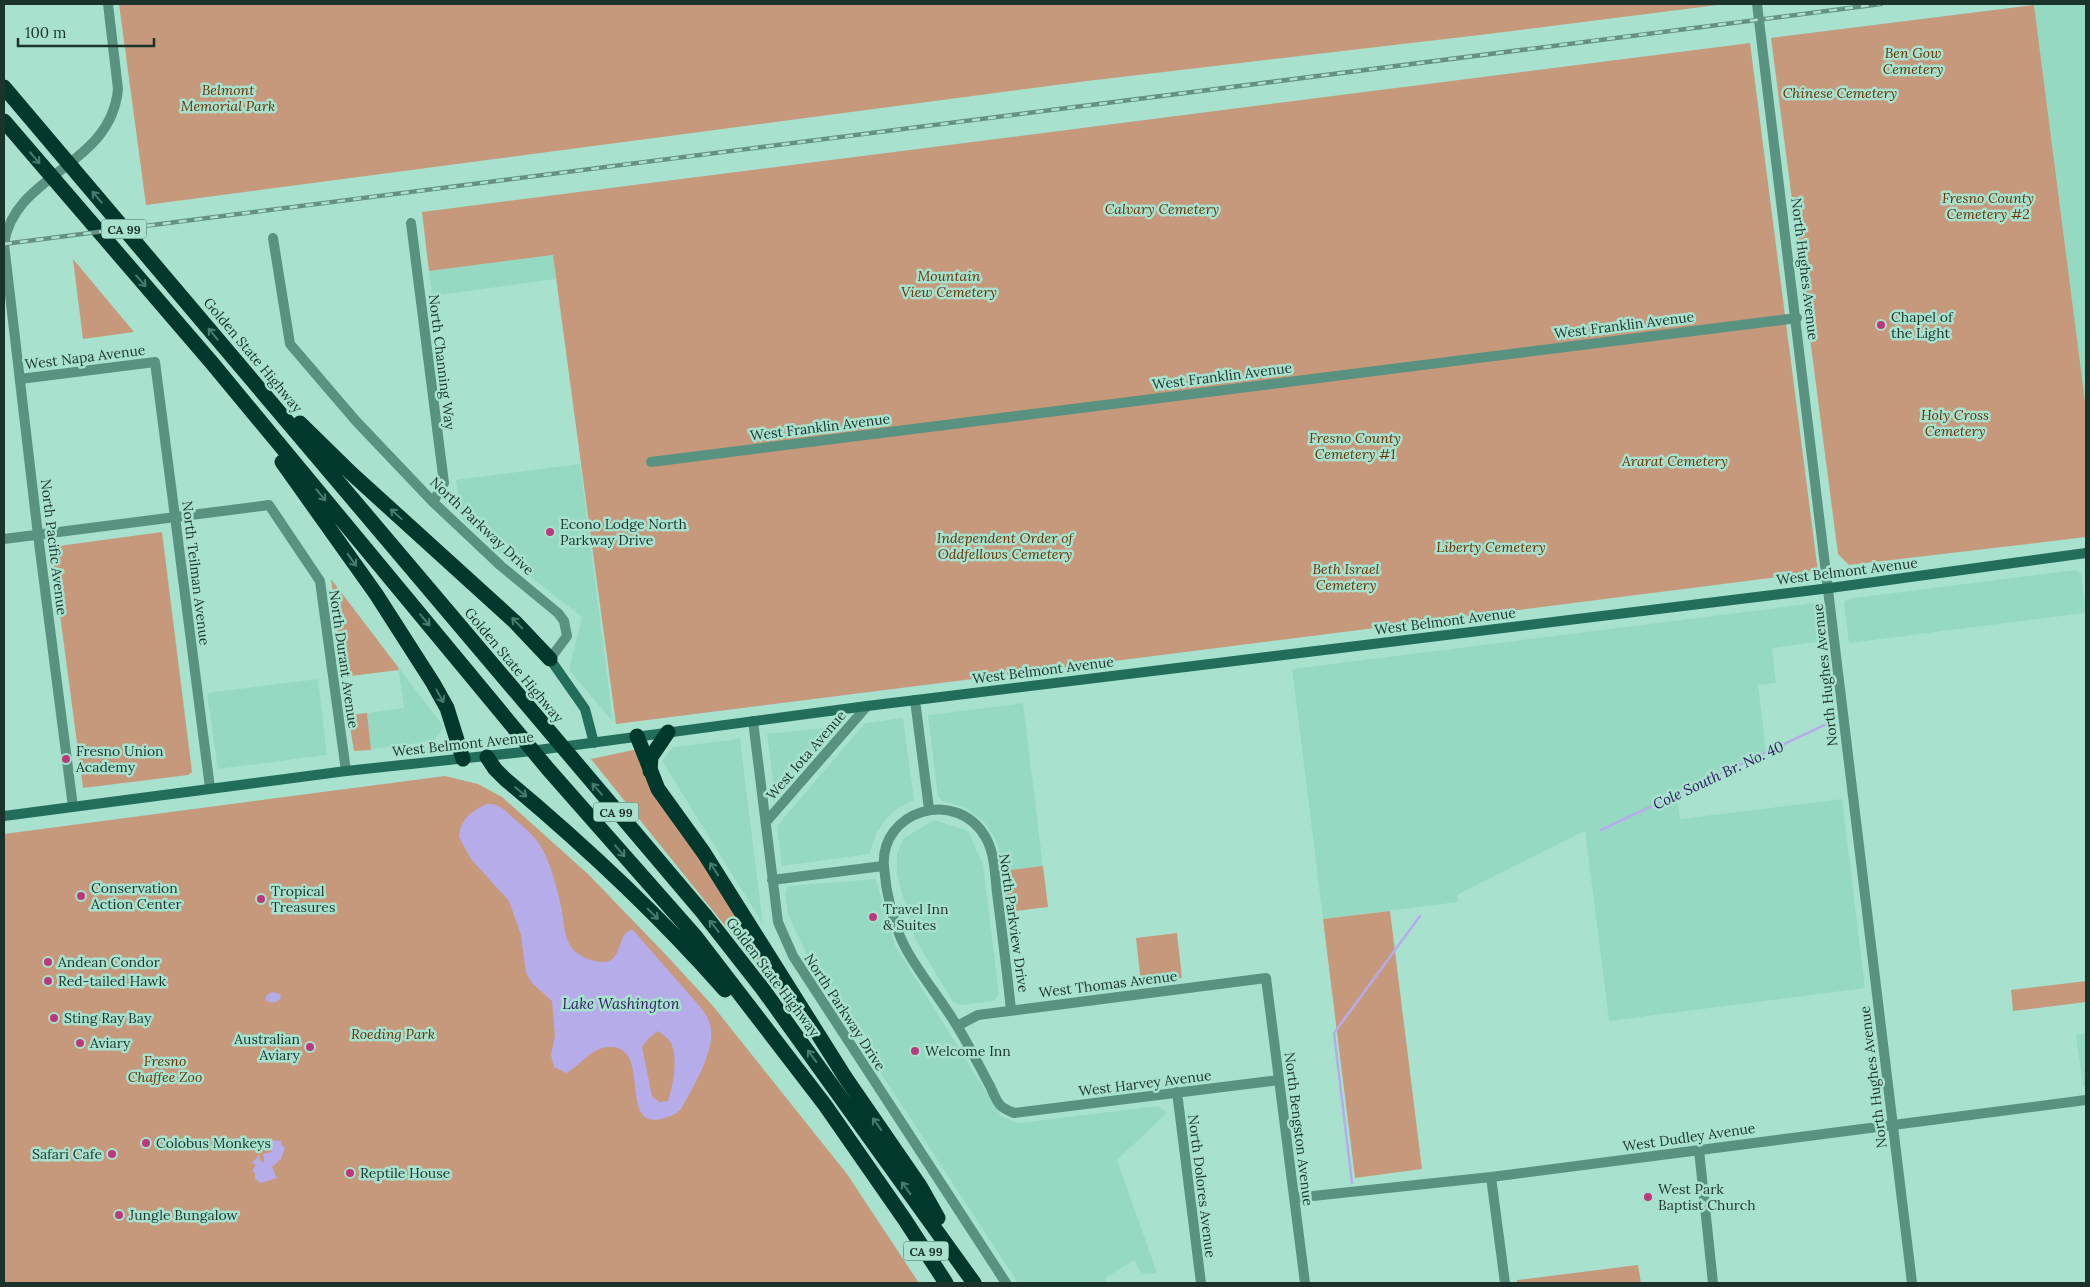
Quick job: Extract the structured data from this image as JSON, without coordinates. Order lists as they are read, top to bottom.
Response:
{
  "streets": {
    "highway": ["CA 99", "Golden State Highway"],
    "main road": ["West Belmont Avenue"],
    "street": [
      "North Hughes Avenue",
      "West Franklin Avenue",
      "West Napa Avenue",
      "North Channing Way",
      "North Parkway Drive",
      "North Pacific Avenue",
      "North Teilman Avenue",
      "North Durant Avenue",
      "West Iota Avenue",
      "North Parkview Drive",
      "West Thomas Avenue",
      "West Harvey Avenue",
      "North Bengston Avenue",
      "West Dudley Avenue",
      "North Dolores Avenue"
    ]
  },
  "crossings": [
    ["North Hughes Avenue", "West Franklin Avenue"],
    ["North Hughes Avenue", "West Belmont Avenue"],
    ["North Hughes Avenue", "West Dudley Avenue"],
    ["West Napa Avenue", "North Pacific Avenue"],
    ["West Napa Avenue", "North Teilman Avenue"],
    ["North Channing Way", "North Parkway Drive"],
    ["North Parkway Drive", "West Belmont Avenue"],
    ["North Parkway Drive", "West Iota Avenue"],
    ["North Pacific Avenue", "West Belmont Avenue"],
    ["West Belmont Avenue", "North Teilman Avenue"],
    ["West Belmont Avenue", "North Durant Avenue"],
    ["West Belmont Avenue", "West Iota Avenue"],
    ["North Teilman Avenue", "North Durant Avenue"],
    ["North Parkview Drive", "West Thomas Avenue"],
    ["West Thomas Avenue", "West Harvey Avenue"],
    ["West Thomas Avenue", "North Bengston Avenue"],
    ["West Harvey Avenue", "North Bengston Avenue"],
    ["West Harvey Avenue", "North Dolores Avenue"],
    ["North Bengston Avenue", "West Dudley Avenue"]
  ],
  "water": ["Cole South Br. No. 40", "Lake Washington"],
  "parks": [
    "Ben Gow Cemetery",
    "Belmont Memorial Park",
    "Chinese Cemetery",
    "Fresno County Cemetery #2",
    "Calvary Cemetery",
    "Mountain View Cemetery",
    "Holy Cross Cemetery",
    "Fresno County Cemetery #1",
    "Ararat Cemetery",
    "Independent Order of Oddfellows Cemetery",
    "Liberty Cemetery",
    "Beth Israel Cemetery",
    "Roeding Park",
    "Fresno Chaffee Zoo"
  ],
  "places": [
    "Chapel of the Light",
    "Econo Lodge North Parkway Drive",
    "Fresno Union Academy",
    "Conservation Action Center",
    "Tropical Treasures",
    "Travel Inn & Suites",
    "Andean Condor",
    "Red-tailed Hawk",
    "Sting Ray Bay",
    "Aviary",
    "Australian Aviary",
    "Welcome Inn",
    "Colobus Monkeys",
    "Safari Cafe",
    "Reptile House",
    "West Park Baptist Church",
    "Jungle Bungalow"
  ],
  "scale_bar": "100 m"
}
